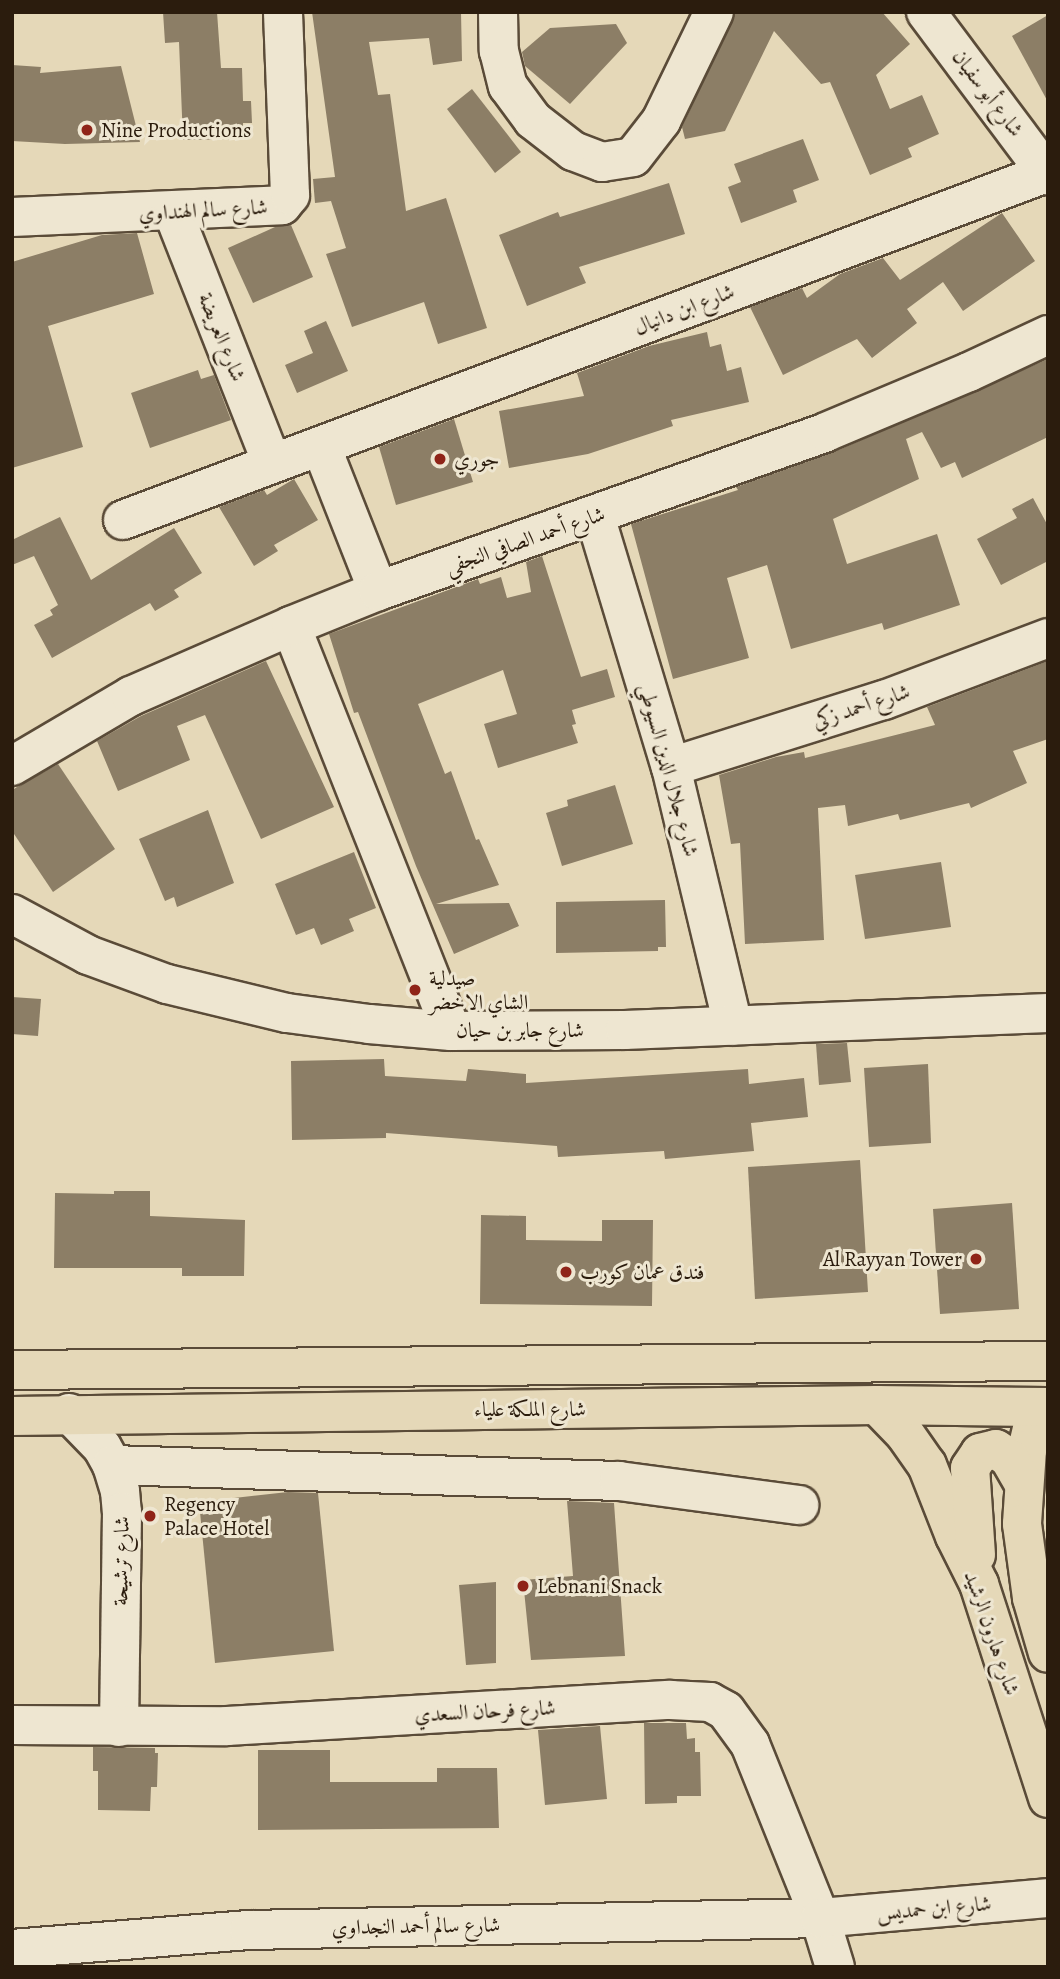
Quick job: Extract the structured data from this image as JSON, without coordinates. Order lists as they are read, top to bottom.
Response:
{
  "streets": {
    "main road": ["شارع الملكة علياء", "شارع هارون الرشيد"],
    "street": [
      "شارع أبو سفيان",
      "شارع سالم الهنداوي",
      "شارع ابن دانيال",
      "شارع العريضة",
      "شارع أحمد الصافي النجفي",
      "شارع أحمد زكي",
      "شارع جلال الدين السيوطي",
      "شارع جابر بن حيان",
      "شارع ترشيحة",
      "شارع فرحان السعدي",
      "شارع ابن حمديس",
      "شارع سالم أحمد النجداوي"
    ]
  },
  "crossings": [
    ["شارع أبو سفيان", "شارع ابن دانيال"],
    ["شارع سالم الهنداوي", "شارع العريضة"],
    ["شارع ابن دانيال", "شارع العريضة"],
    ["شارع أحمد الصافي النجفي", "شارع جلال الدين السيوطي"],
    ["شارع أحمد زكي", "شارع جلال الدين السيوطي"],
    ["شارع جلال الدين السيوطي", "شارع جابر بن حيان"],
    ["شارع الملكة علياء", "شارع ترشيحة"],
    ["شارع الملكة علياء", "شارع هارون الرشيد"],
    ["شارع ترشيحة", "شارع فرحان السعدي"],
    ["شارع فرحان السعدي", "شارع ابن حمديس"],
    ["شارع فرحان السعدي", "شارع سالم أحمد النجداوي"],
    ["شارع ابن حمديس", "شارع سالم أحمد النجداوي"]
  ],
  "places": [
    "Nine Productions",
    "جوري",
    "صيدلية الشاي الاخضر",
    "Al Rayyan Tower",
    "فندق عمان كورب",
    "Regency Palace Hotel",
    "Lebnani Snack"
  ]
}
